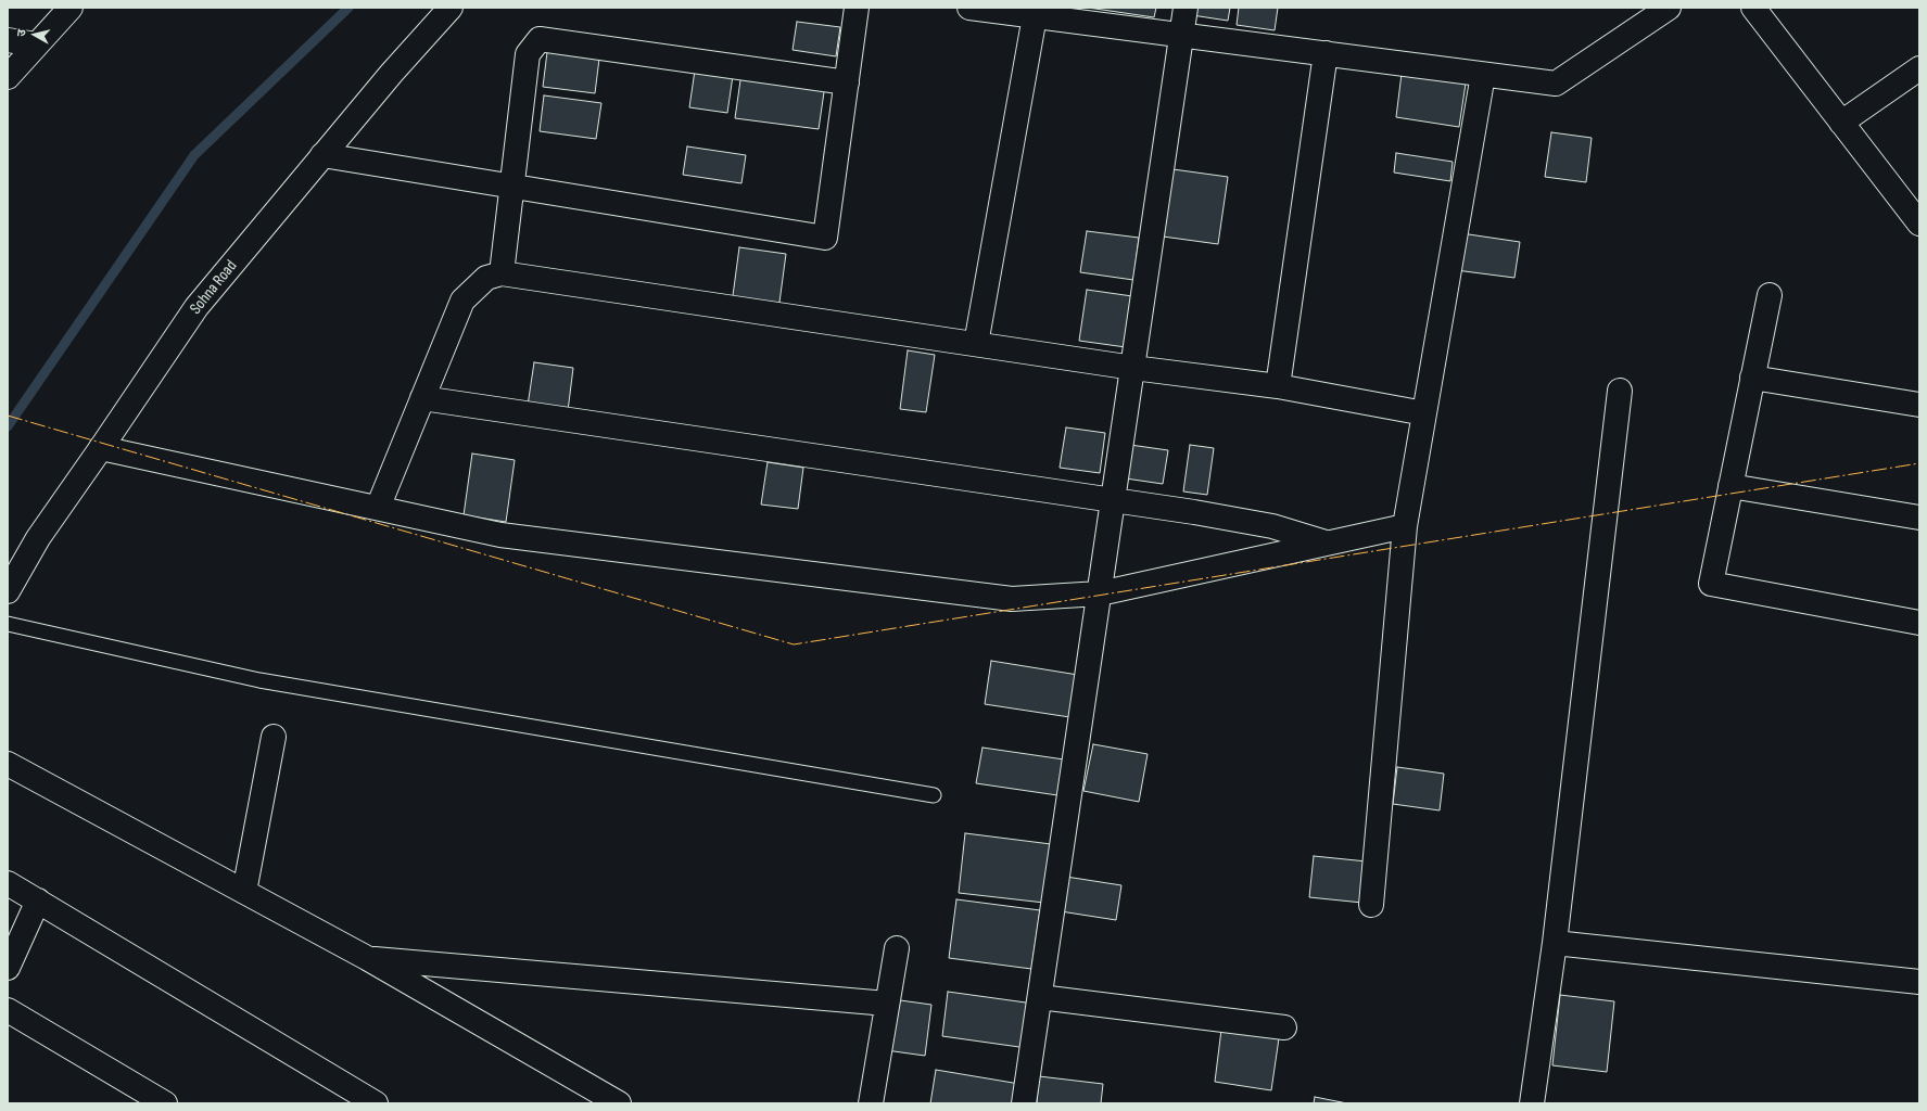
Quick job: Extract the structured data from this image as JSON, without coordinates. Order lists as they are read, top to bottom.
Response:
{
  "streets": {
    "street": ["Sohna Road"]
  },
  "north": "left"
}
